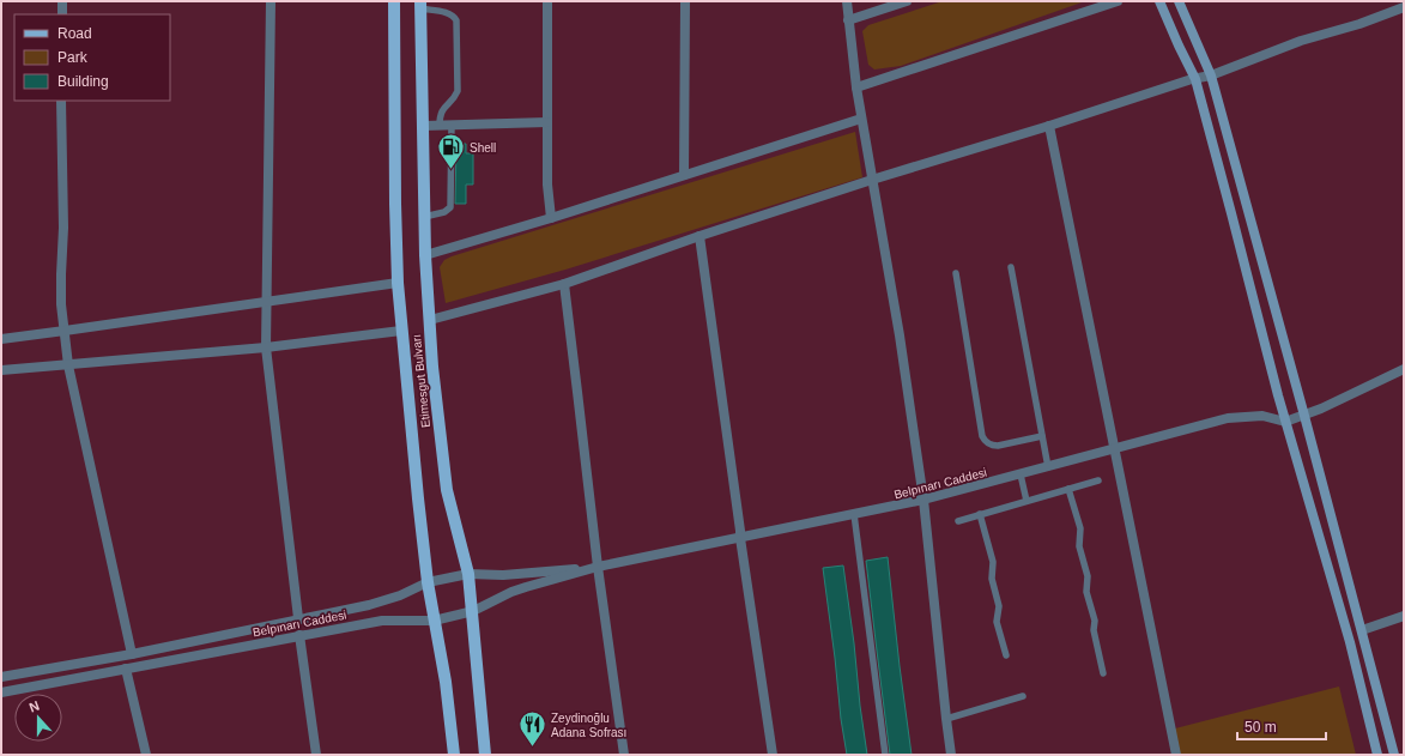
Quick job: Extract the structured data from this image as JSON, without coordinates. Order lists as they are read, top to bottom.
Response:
{
  "streets": {
    "main road": ["Etimesgut Bulvarı"],
    "street": ["Belpınarı Caddesi"]
  },
  "crossings": [
    ["Etimesgut Bulvarı", "Belpınarı Caddesi"]
  ],
  "places": {
    "fuel station": ["Shell"],
    "restaurant": ["Zeydinoğlu Adana Sofrası"]
  },
  "legend": ["Road", "Park", "Building"],
  "scale_bar": "50 m",
  "north": "top"
}
